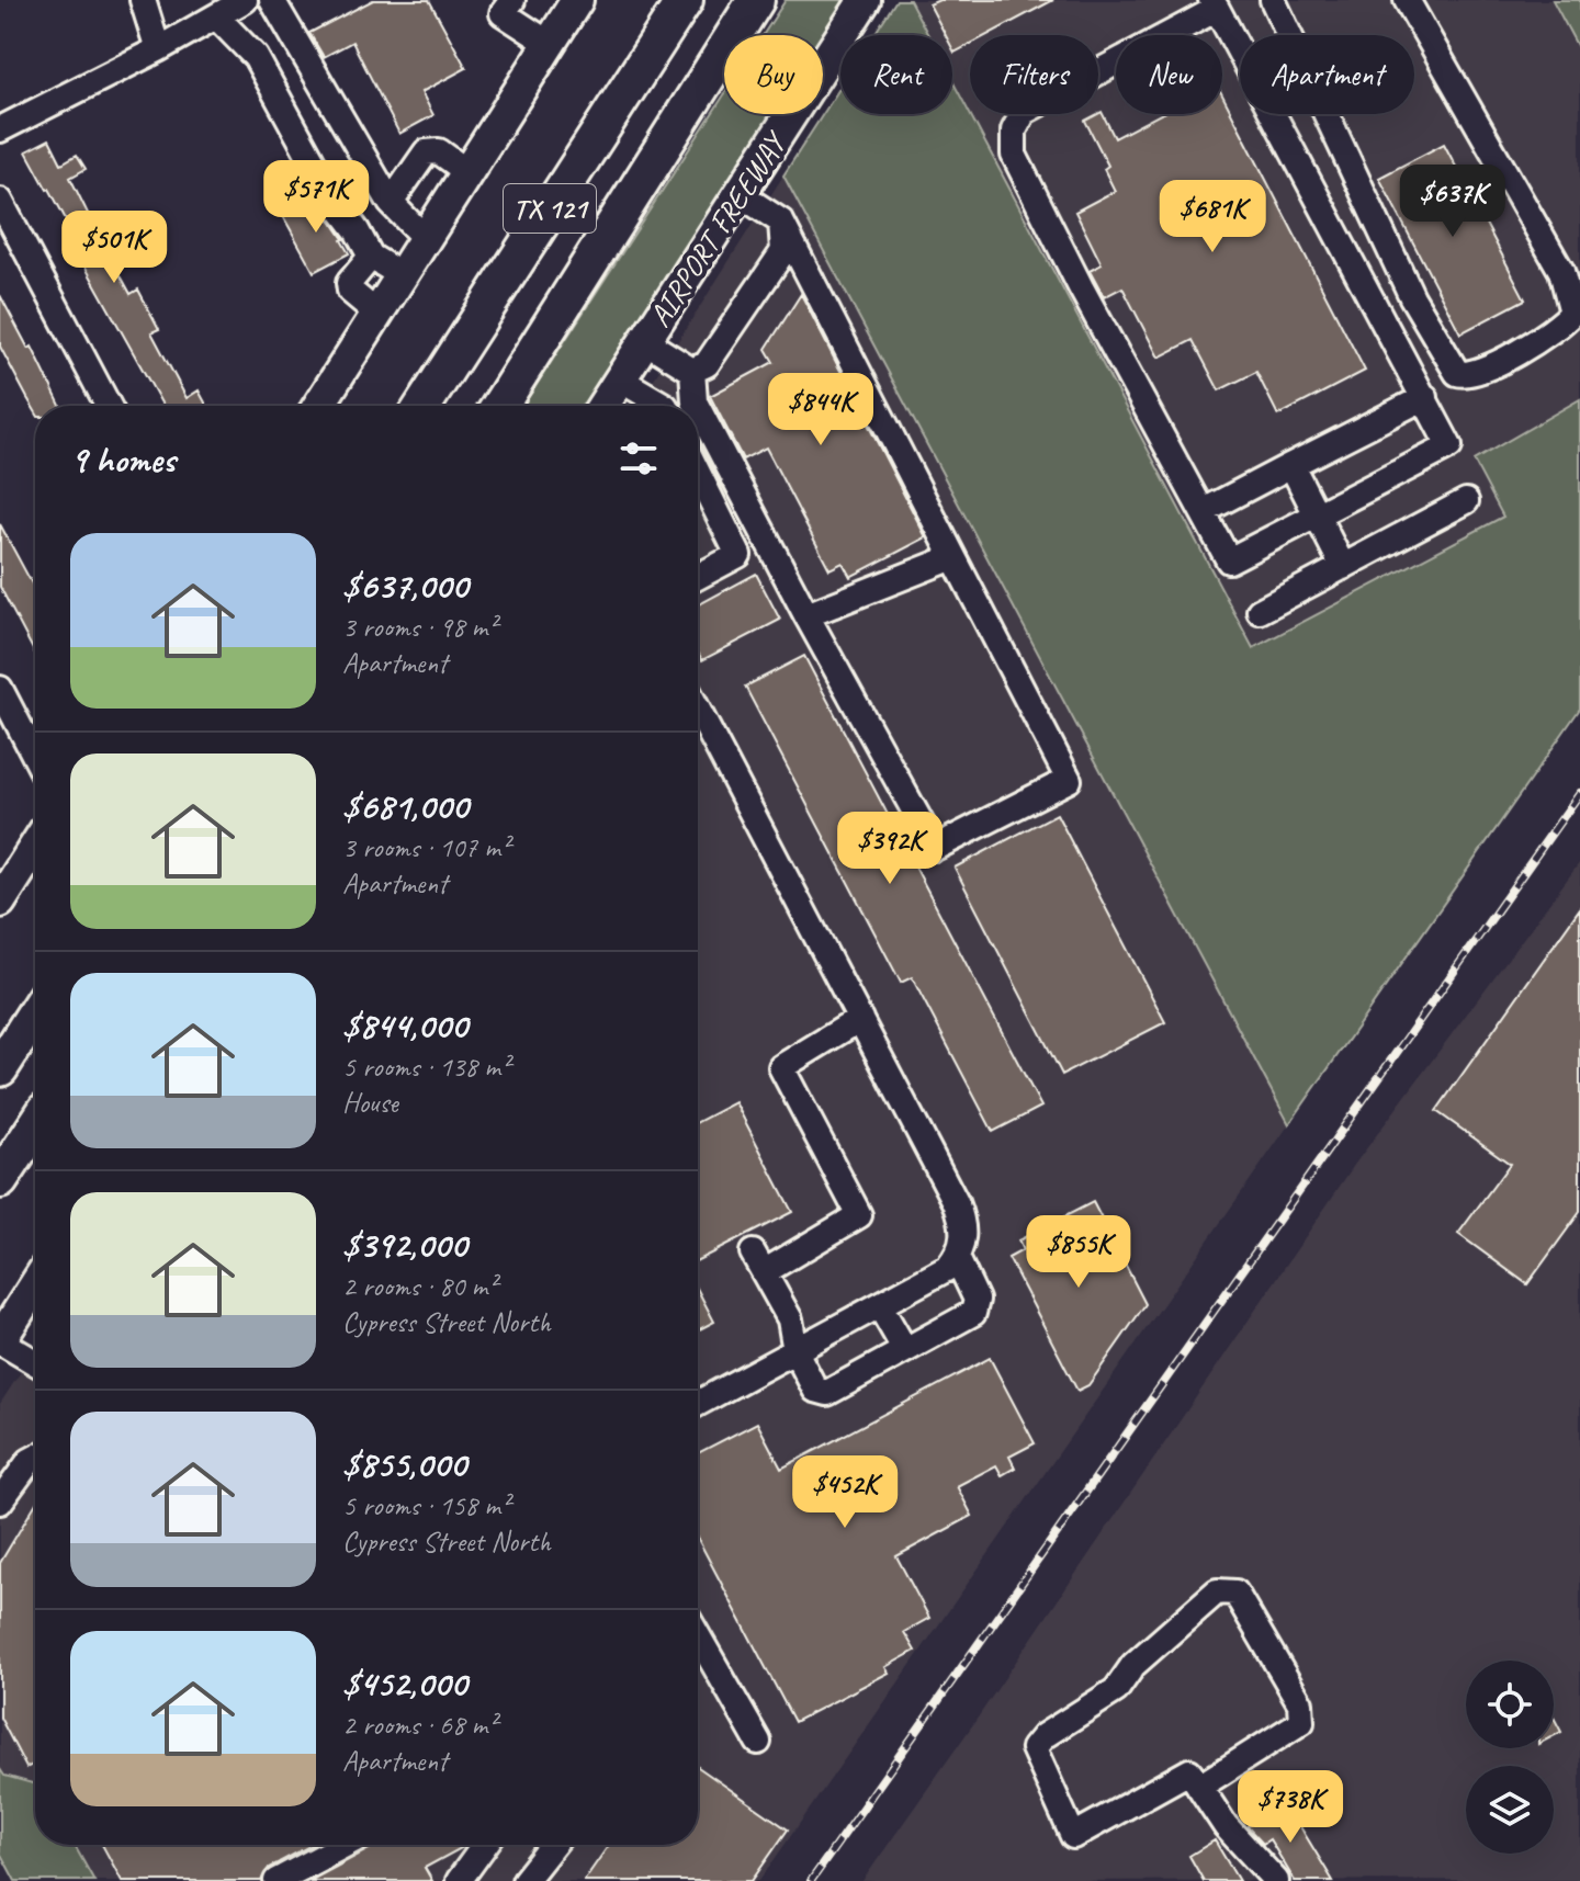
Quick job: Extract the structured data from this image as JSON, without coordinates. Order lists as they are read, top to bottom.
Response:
{
  "streets": {
    "highway": ["TX 121"],
    "main road": ["AIRPORT FREEWAY"]
  },
  "page": {
    "chip": [
      "Buy",
      "Rent",
      "Filters",
      "New",
      "Apartment"
    ],
    "price": [
      "$571K",
      "$637K",
      "$681K",
      "$501K",
      "$844K",
      "$392K",
      "$855K",
      "$452K",
      "$738K"
    ],
    "heading": "9 homes",
    "list": [
      {
        "name": "$637,000",
        "note": "3 rooms · 98 m² · Apartment"
      },
      {
        "name": "$681,000",
        "note": "3 rooms · 107 m² · Apartment"
      },
      {
        "name": "$844,000",
        "note": "5 rooms · 138 m² · House"
      },
      {
        "name": "$392,000",
        "note": "2 rooms · 80 m² · Cypress Street North"
      },
      {
        "name": "$855,000",
        "note": "5 rooms · 158 m² · Cypress Street North"
      },
      {
        "name": "$452,000",
        "note": "2 rooms · 68 m² · Apartment"
      }
    ]
  }
}
